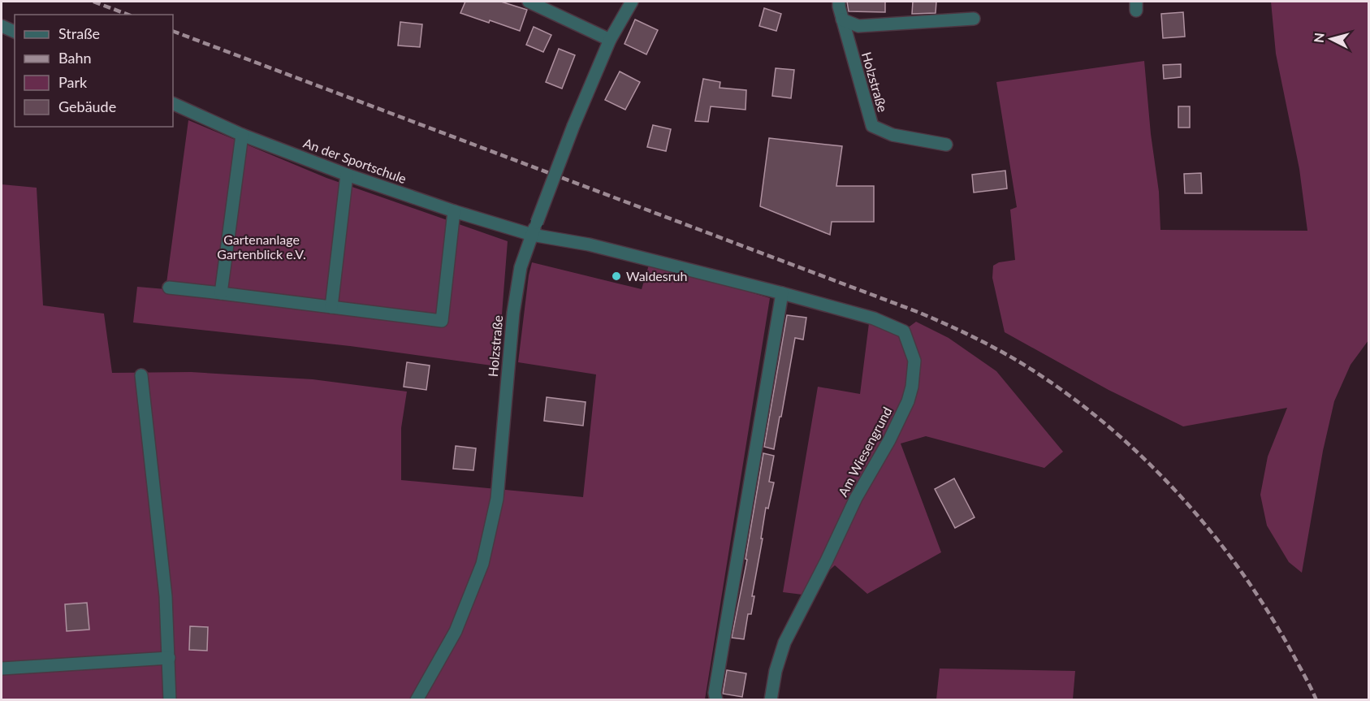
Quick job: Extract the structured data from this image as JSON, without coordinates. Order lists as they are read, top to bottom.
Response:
{
  "streets": {
    "street": ["Holzstraße", "An der Sportschule", "Am Wiesengrund"]
  },
  "crossings": [
    ["Holzstraße", "An der Sportschule"],
    ["Holzstraße", "Am Wiesengrund"],
    ["An der Sportschule", "Am Wiesengrund"]
  ],
  "parks": ["Gartenanlage Gartenblick e.V."],
  "places": ["Waldesruh"],
  "legend": [
    "Straße",
    "Bahn",
    "Park",
    "Gebäude"
  ],
  "north": "left"
}
